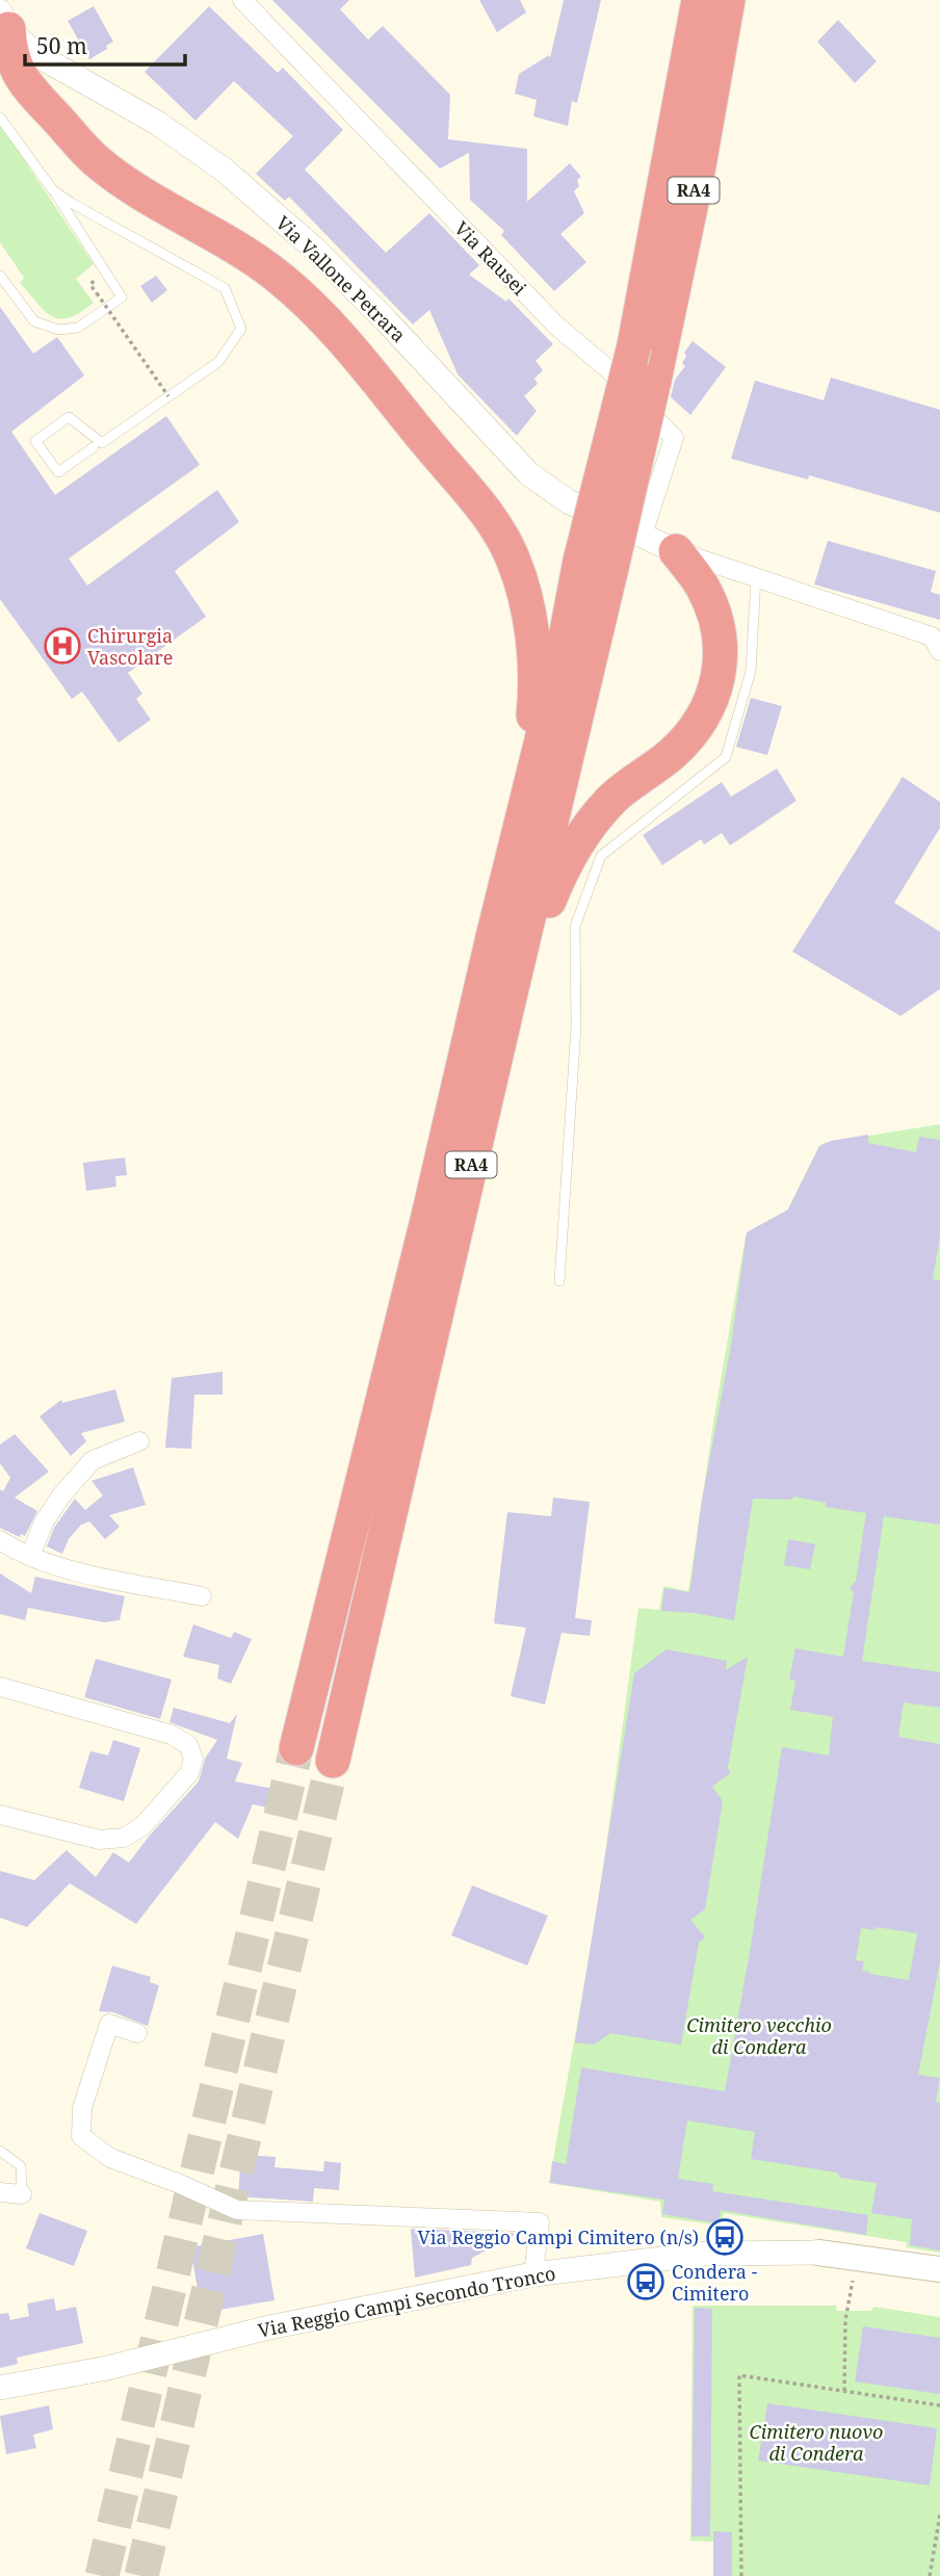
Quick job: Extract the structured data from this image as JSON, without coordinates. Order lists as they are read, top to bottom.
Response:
{
  "streets": {
    "highway": ["RA4"],
    "street": ["Via Rausei", "Via Vallone Petrara", "Via Reggio Campi Secondo Tronco"]
  },
  "crossings": [
    ["Via Rausei", "Via Vallone Petrara"]
  ],
  "parks": ["Cimitero vecchio di Condera", "Cimitero nuovo di Condera"],
  "places": {
    "hospital": ["Chirurgia Vascolare"],
    "bus stop": ["Via Reggio Campi Cimitero (n/s)", "Condera - Cimitero"]
  },
  "scale_bar": "50 m"
}
